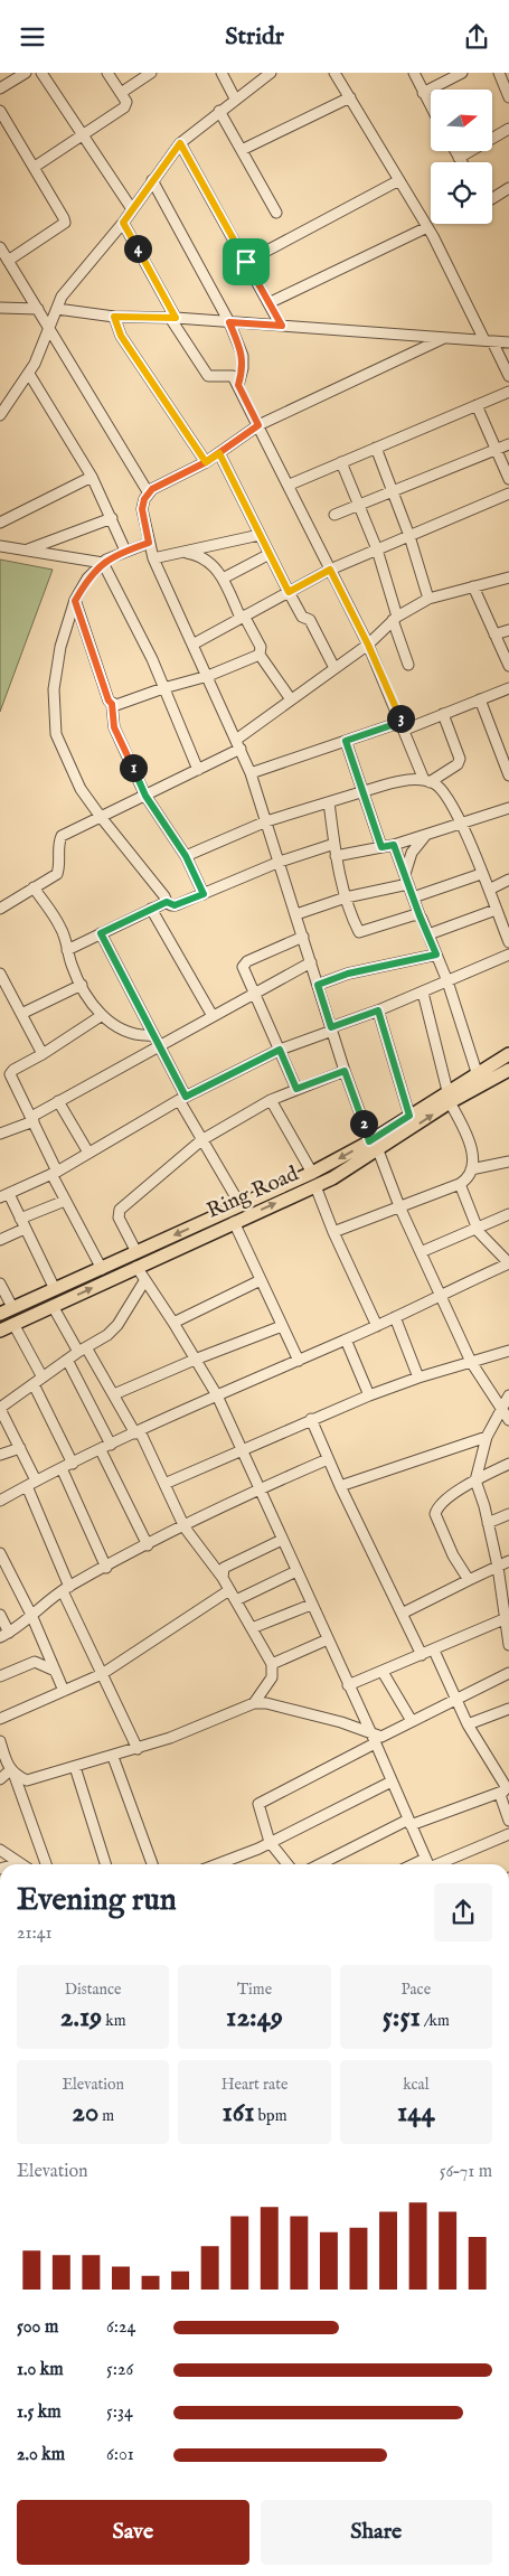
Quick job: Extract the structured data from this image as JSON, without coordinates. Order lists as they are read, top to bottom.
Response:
{
  "streets": {
    "main road": ["Ring Road"]
  },
  "north": "right",
  "page": {
    "header": "Stridr",
    "pins": [
      "4",
      "3",
      "1",
      "2"
    ],
    "heading": ["Evening run", "21:41"],
    "stats": [
      ["Distance", "2.19 km"],
      ["Time", "12:49"],
      ["Pace", "5:51 /km"],
      ["Elevation", "20 m"],
      ["Heart rate", "161 bpm"],
      ["kcal", "144"]
    ],
    "chart": ["Elevation", "56–71 m"],
    "list": [
      {
        "name": "500 m",
        "note": "6:24"
      },
      {
        "name": "1.0 km",
        "note": "5:26"
      },
      {
        "name": "1.5 km",
        "note": "5:34"
      },
      {
        "name": "2.0 km",
        "note": "6:01"
      }
    ],
    "buttons": ["Save", "Share"]
  }
}
